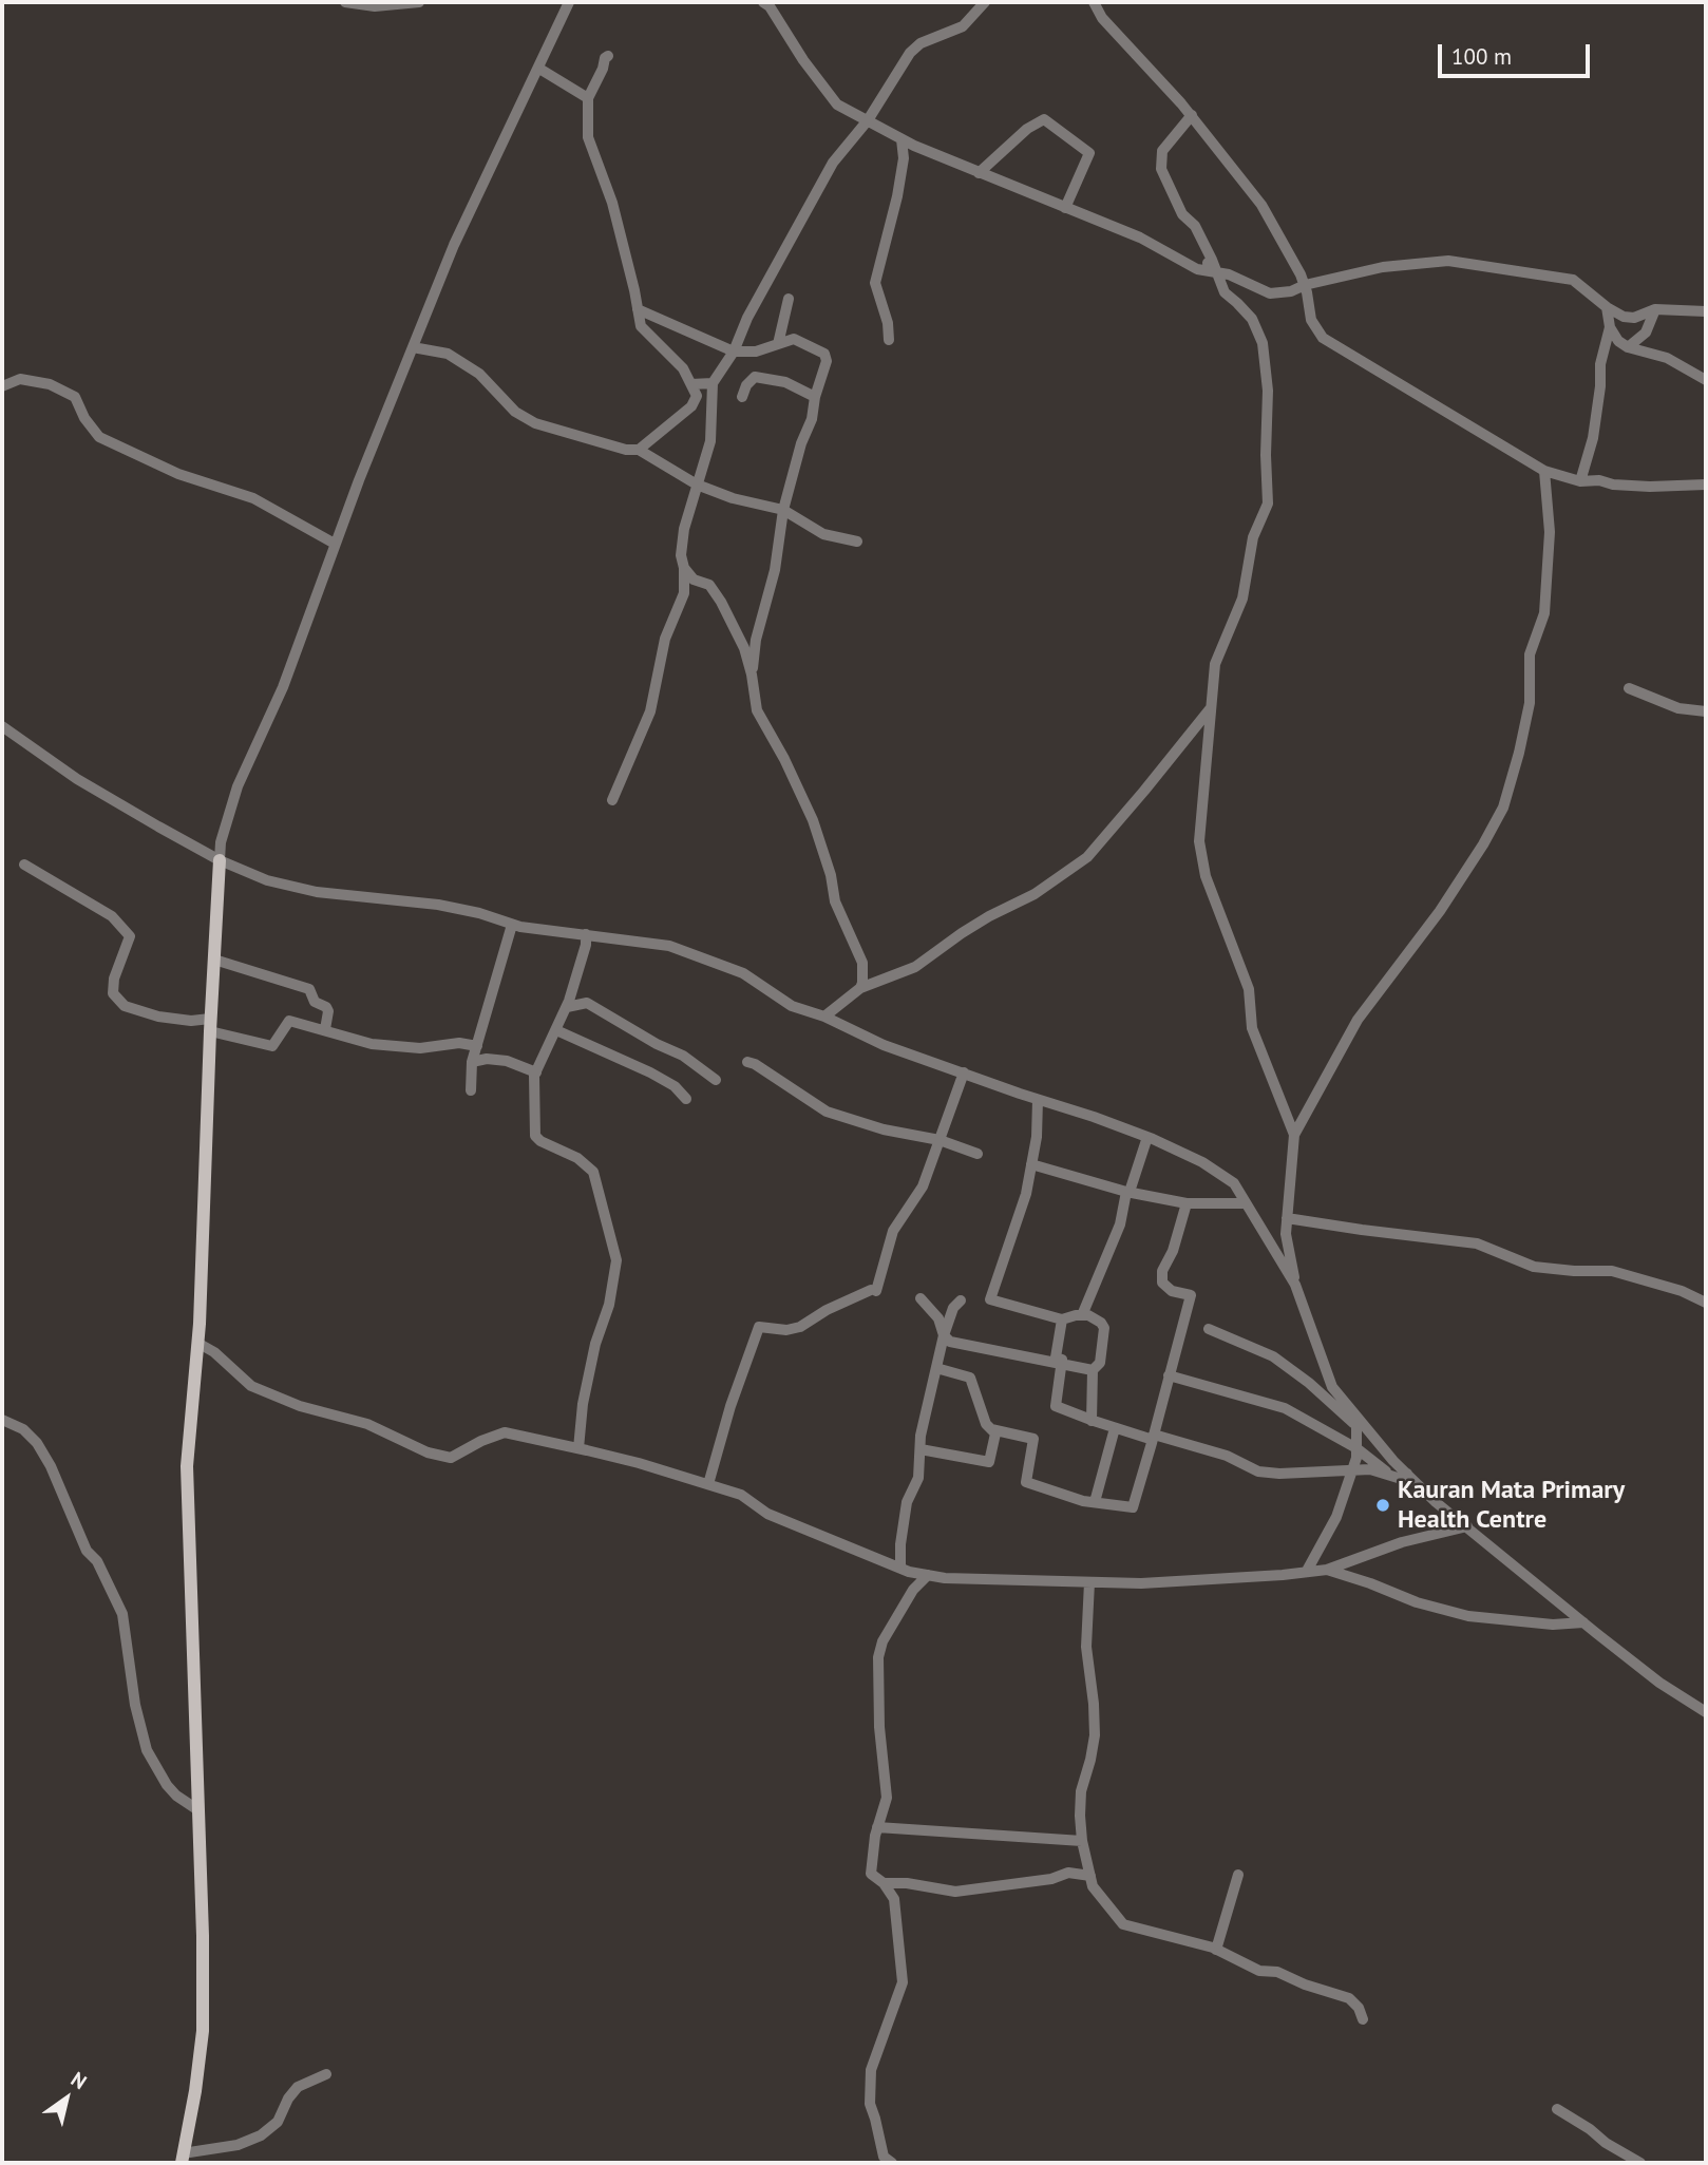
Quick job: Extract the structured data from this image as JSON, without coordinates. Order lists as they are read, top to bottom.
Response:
{
  "places": ["Kauran Mata Primary Health Centre"],
  "scale_bar": "100 m",
  "north": "top right"
}
